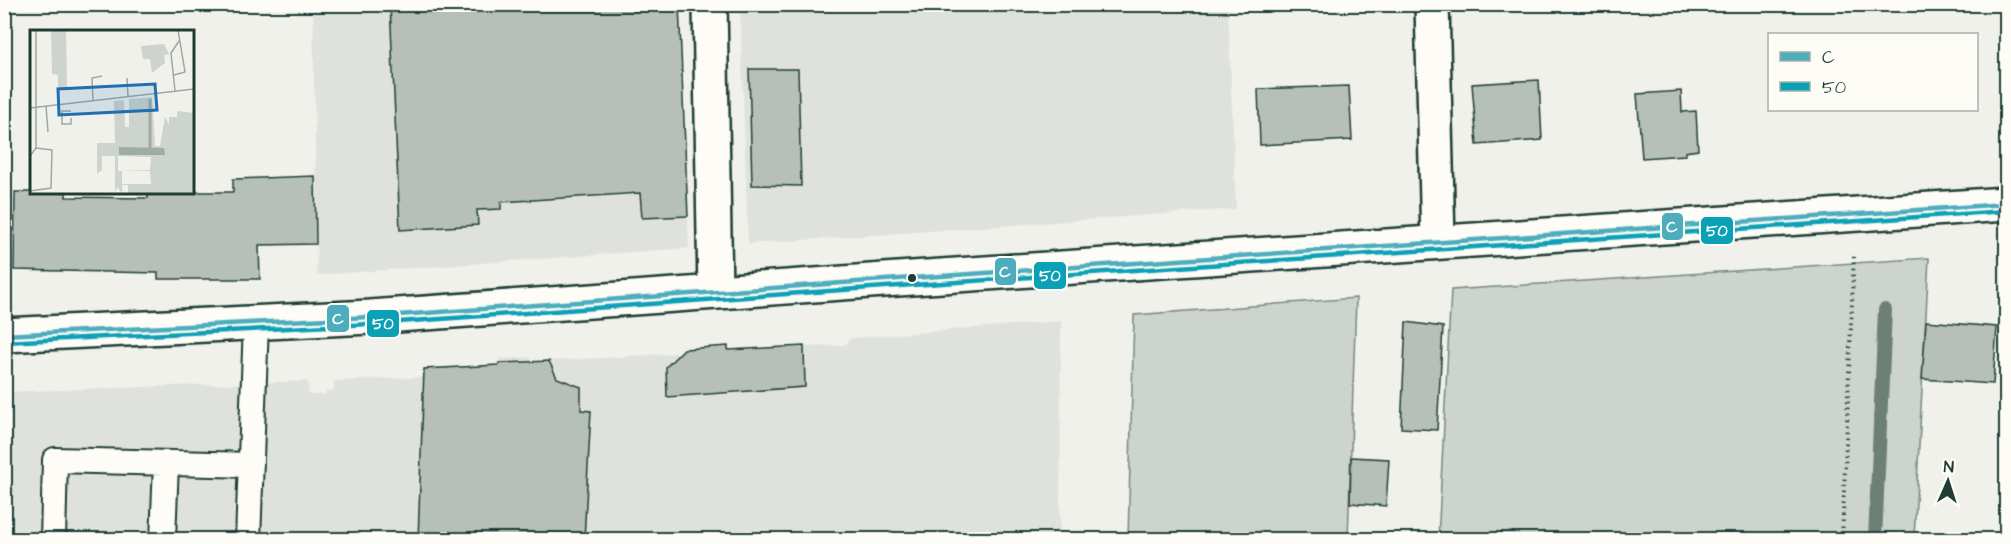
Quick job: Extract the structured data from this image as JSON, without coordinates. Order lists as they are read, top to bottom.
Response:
{
  "lines": ["transit line C", "transit line 50"],
  "legend": ["C", "50"],
  "north": "top"
}
